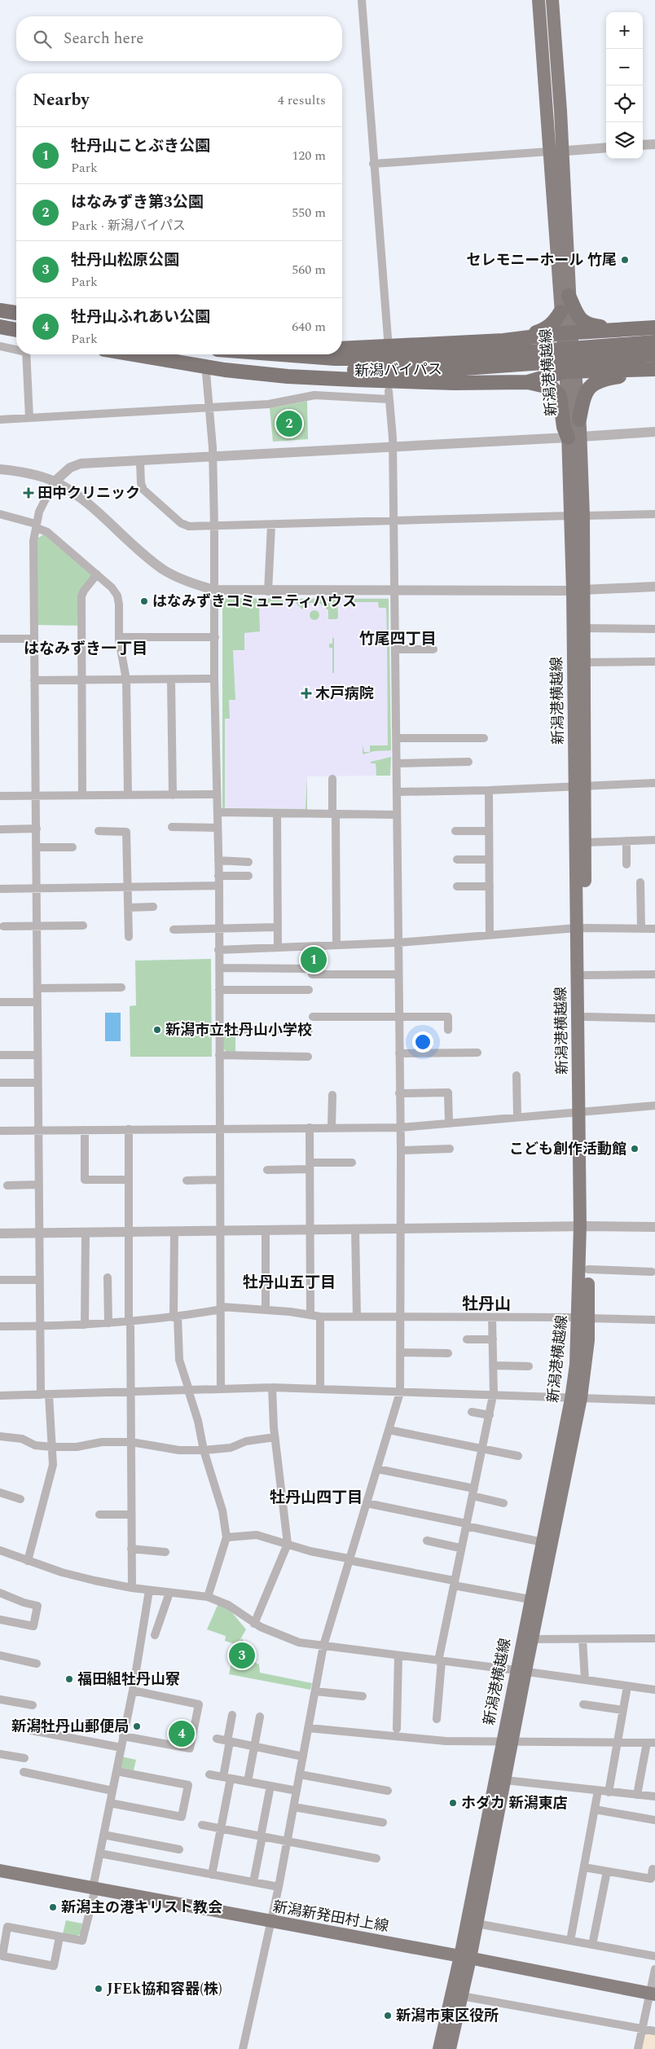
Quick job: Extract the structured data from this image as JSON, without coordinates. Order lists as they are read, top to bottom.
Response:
{
  "streets": {
    "highway": ["新潟バイパス"],
    "main road": ["新潟港横越線", "新潟新発田村上線"]
  },
  "crossings": [
    ["新潟港横越線", "新潟新発田村上線"]
  ],
  "districts": [
    "竹尾四丁目",
    "はなみずき一丁目",
    "牡丹山五丁目",
    "牡丹山",
    "牡丹山四丁目"
  ],
  "places": {
    "other": [
      "セレモニーホール 竹尾",
      "はなみずきコミュニティハウス",
      "新潟市立牡丹山小学校",
      "こども創作活動館",
      "福田組牡丹山寮",
      "新潟牡丹山郵便局",
      "ホダカ 新潟東店",
      "新潟主の港キリスト教会",
      "JFEk協和容器(株)",
      "新潟市東区役所"
    ],
    "health": ["田中クリニック", "木戸病院"]
  },
  "page": {
    "map_buttons": ["+", "−"],
    "search": "Search here",
    "heading": ["Nearby", "4 results"],
    "list": [
      {
        "mark": "1",
        "name": "牡丹山ことぶき公園",
        "note": "Park",
        "value": "120 m"
      },
      {
        "mark": "2",
        "name": "はなみずき第3公園",
        "note": "Park · 新潟バイパス",
        "value": "550 m"
      },
      {
        "mark": "3",
        "name": "牡丹山松原公園",
        "note": "Park",
        "value": "560 m"
      },
      {
        "mark": "4",
        "name": "牡丹山ふれあい公園",
        "note": "Park",
        "value": "640 m"
      }
    ],
    "pins": [
      "2",
      "1",
      "3",
      "4"
    ]
  }
}
